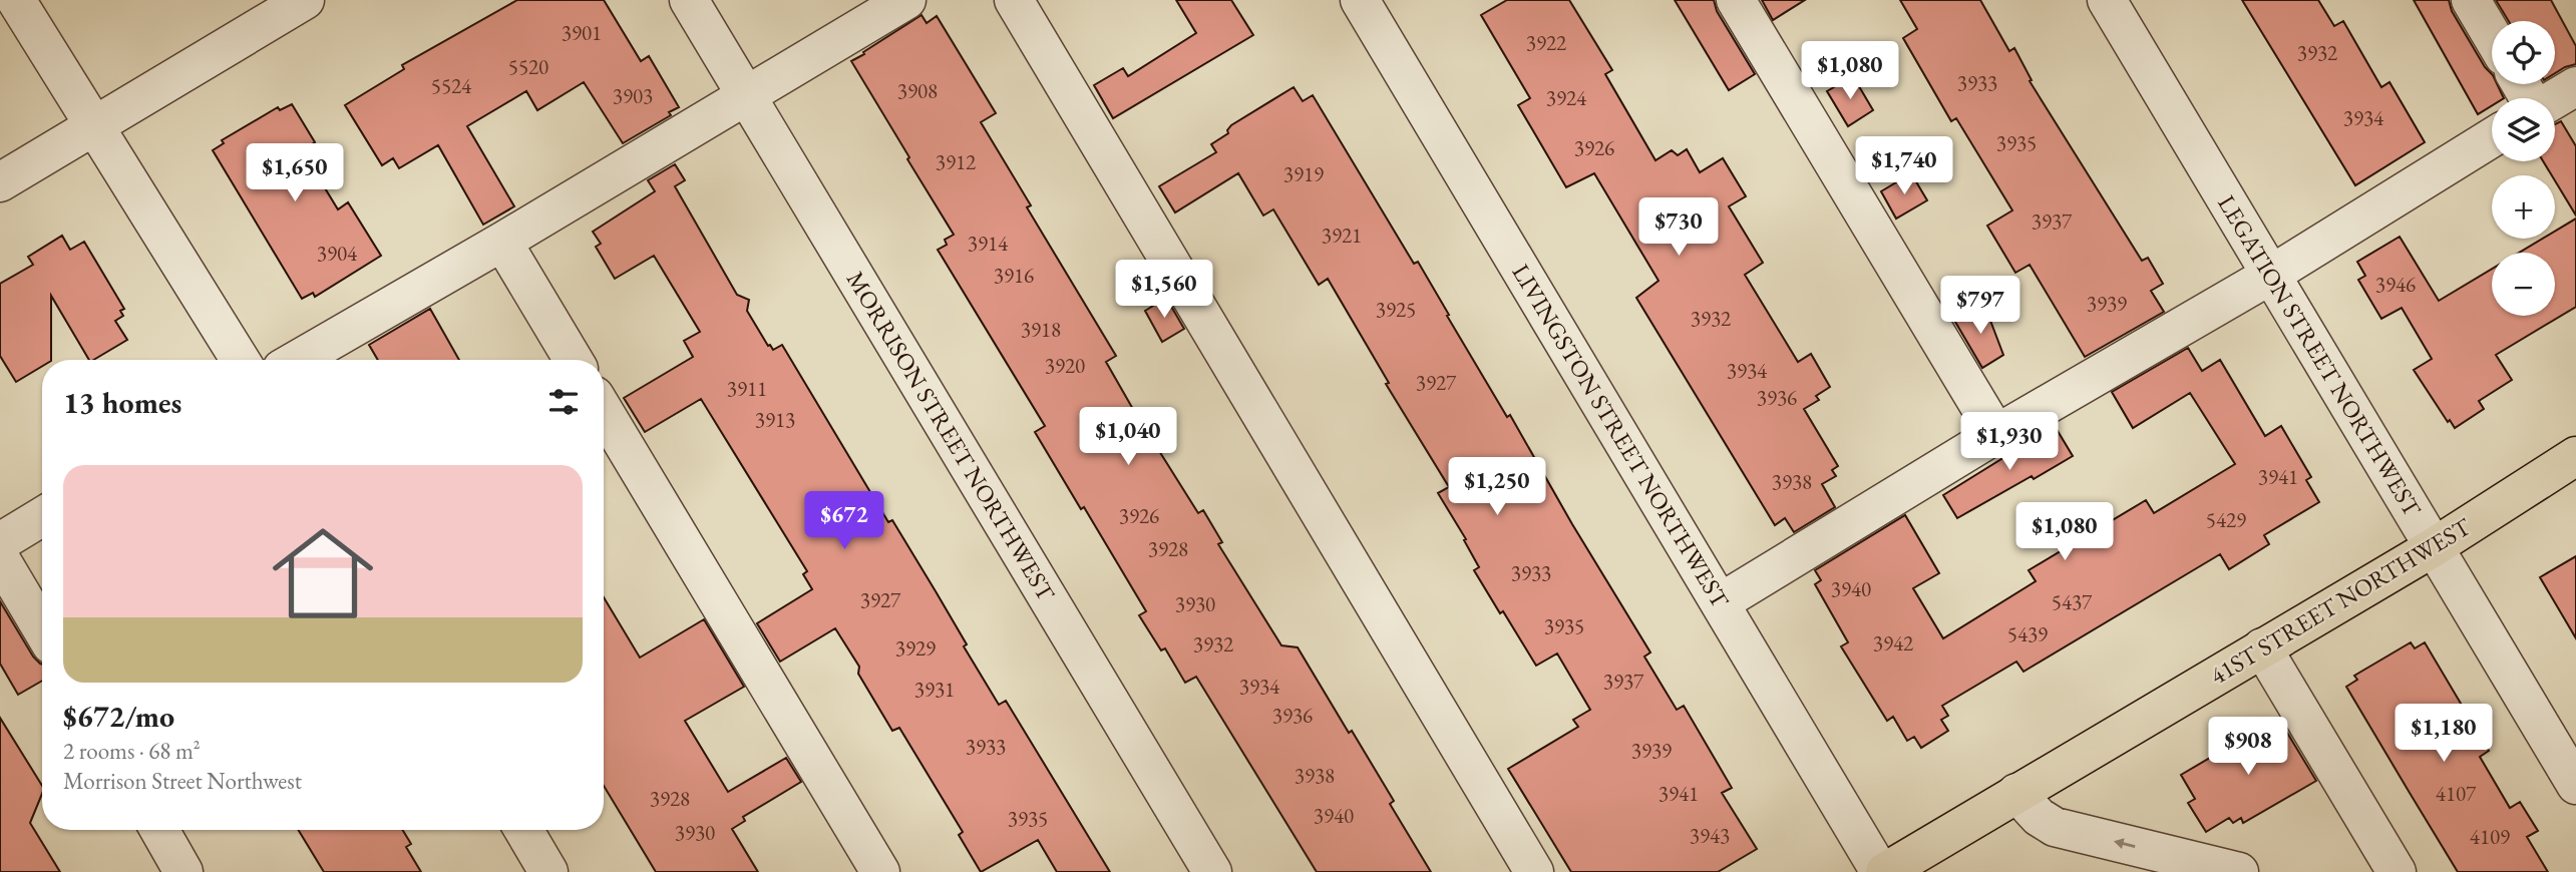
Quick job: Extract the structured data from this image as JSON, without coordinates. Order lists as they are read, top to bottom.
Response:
{
  "streets": {
    "main road": ["41ST STREET NORTHWEST"],
    "street": ["LEGATION STREET NORTHWEST", "MORRISON STREET NORTHWEST", "LIVINGSTON STREET NORTHWEST"]
  },
  "crossings": [
    ["LEGATION STREET NORTHWEST", "41ST STREET NORTHWEST"],
    ["LIVINGSTON STREET NORTHWEST", "41ST STREET NORTHWEST"]
  ],
  "house_numbers": [
    "3901",
    "3922",
    "3932",
    "5520",
    "3933",
    "5524",
    "3908",
    "3903",
    "3924",
    "3934",
    "3935",
    "3926",
    "3912",
    "3919",
    "3937",
    "3921",
    "3914",
    "3904",
    "3916",
    "3946",
    "3939",
    "3925",
    "3932",
    "3918",
    "3920",
    "3934",
    "3927",
    "3911",
    "3936",
    "3913",
    "3941",
    "3938",
    "3926",
    "5429",
    "3928",
    "3933",
    "3940",
    "3927",
    "5437",
    "3930",
    "3935",
    "5439",
    "3942",
    "3932",
    "3929",
    "3937",
    "3934",
    "3931",
    "3936",
    "3933",
    "3939",
    "3938",
    "3941",
    "4107",
    "3928",
    "3940",
    "3935",
    "3930",
    "3943",
    "4109"
  ],
  "page": {
    "map_buttons": ["+", "−"],
    "price": [
      "$1,080",
      "$1,740",
      "$1,650",
      "$730",
      "$1,560",
      "$797",
      "$1,040",
      "$1,930",
      "$1,250",
      "$672",
      "$1,080",
      "$1,180",
      "$908"
    ],
    "heading": "13 homes",
    "list": [
      {
        "name": "$672/mo",
        "note": "2 rooms · 68 m² · Morrison Street Northwest"
      }
    ]
  }
}
